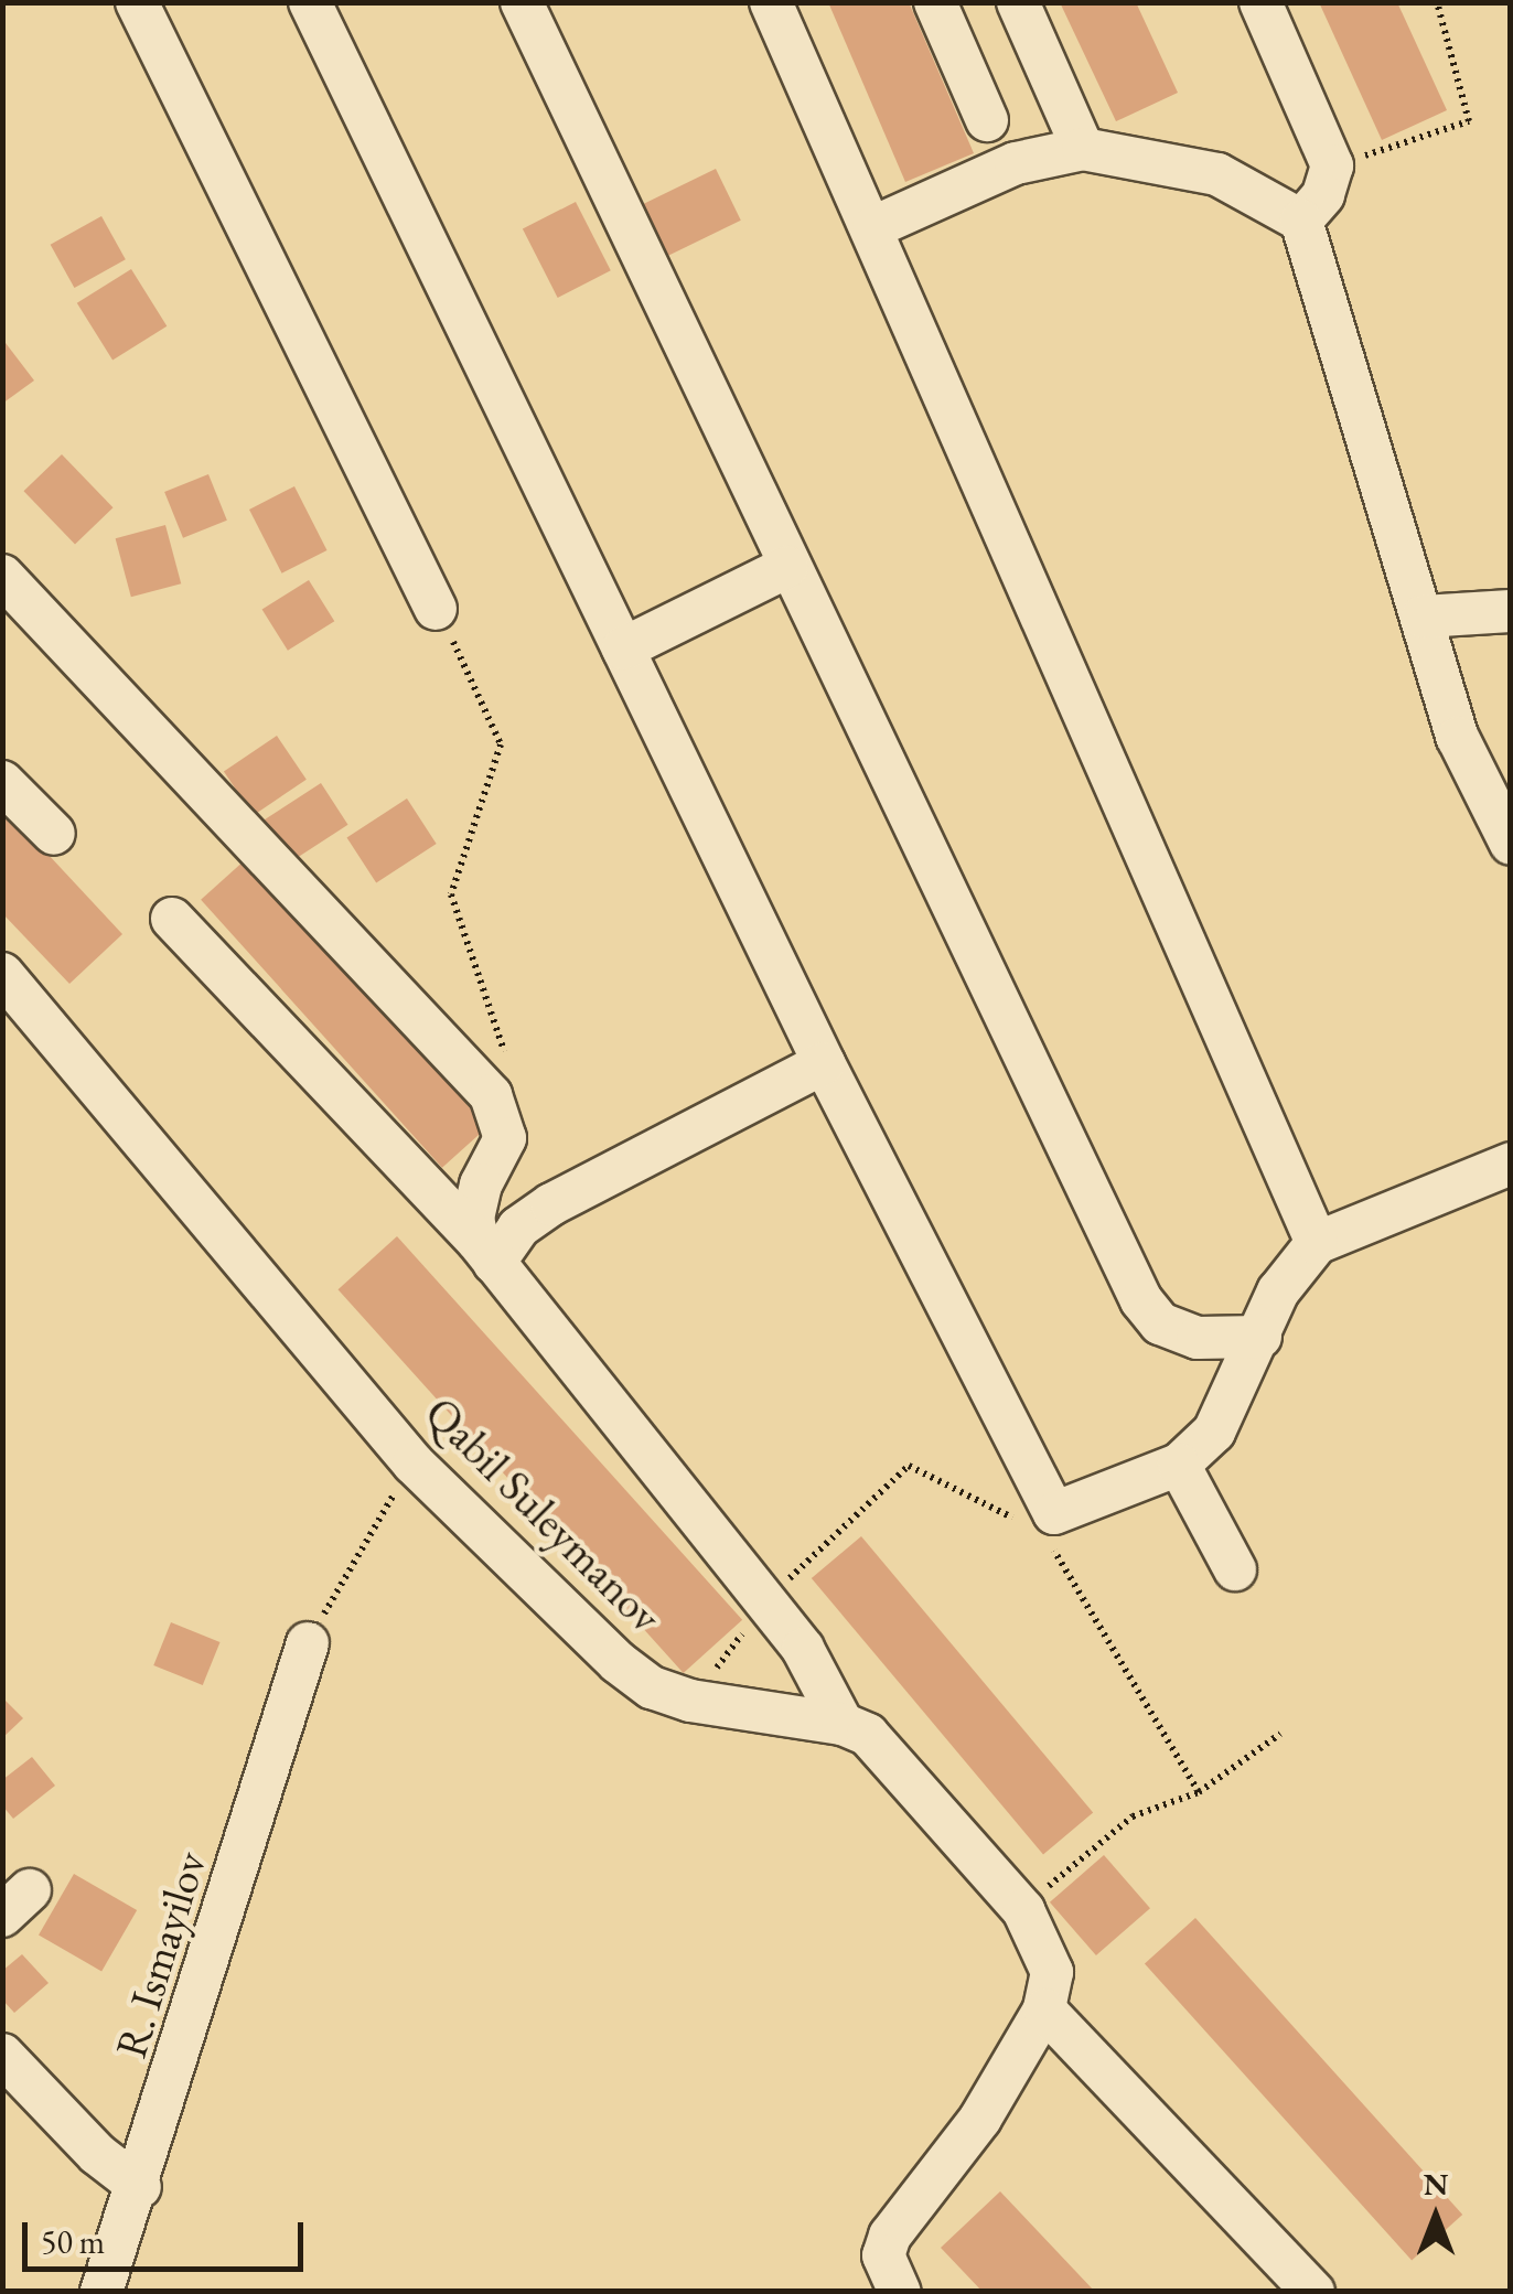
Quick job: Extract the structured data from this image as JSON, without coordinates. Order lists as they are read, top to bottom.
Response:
{
  "streets": {
    "street": ["Qabil Suleymanov", "R. Ismayilov"]
  },
  "scale_bar": "50 m",
  "north": "top"
}
